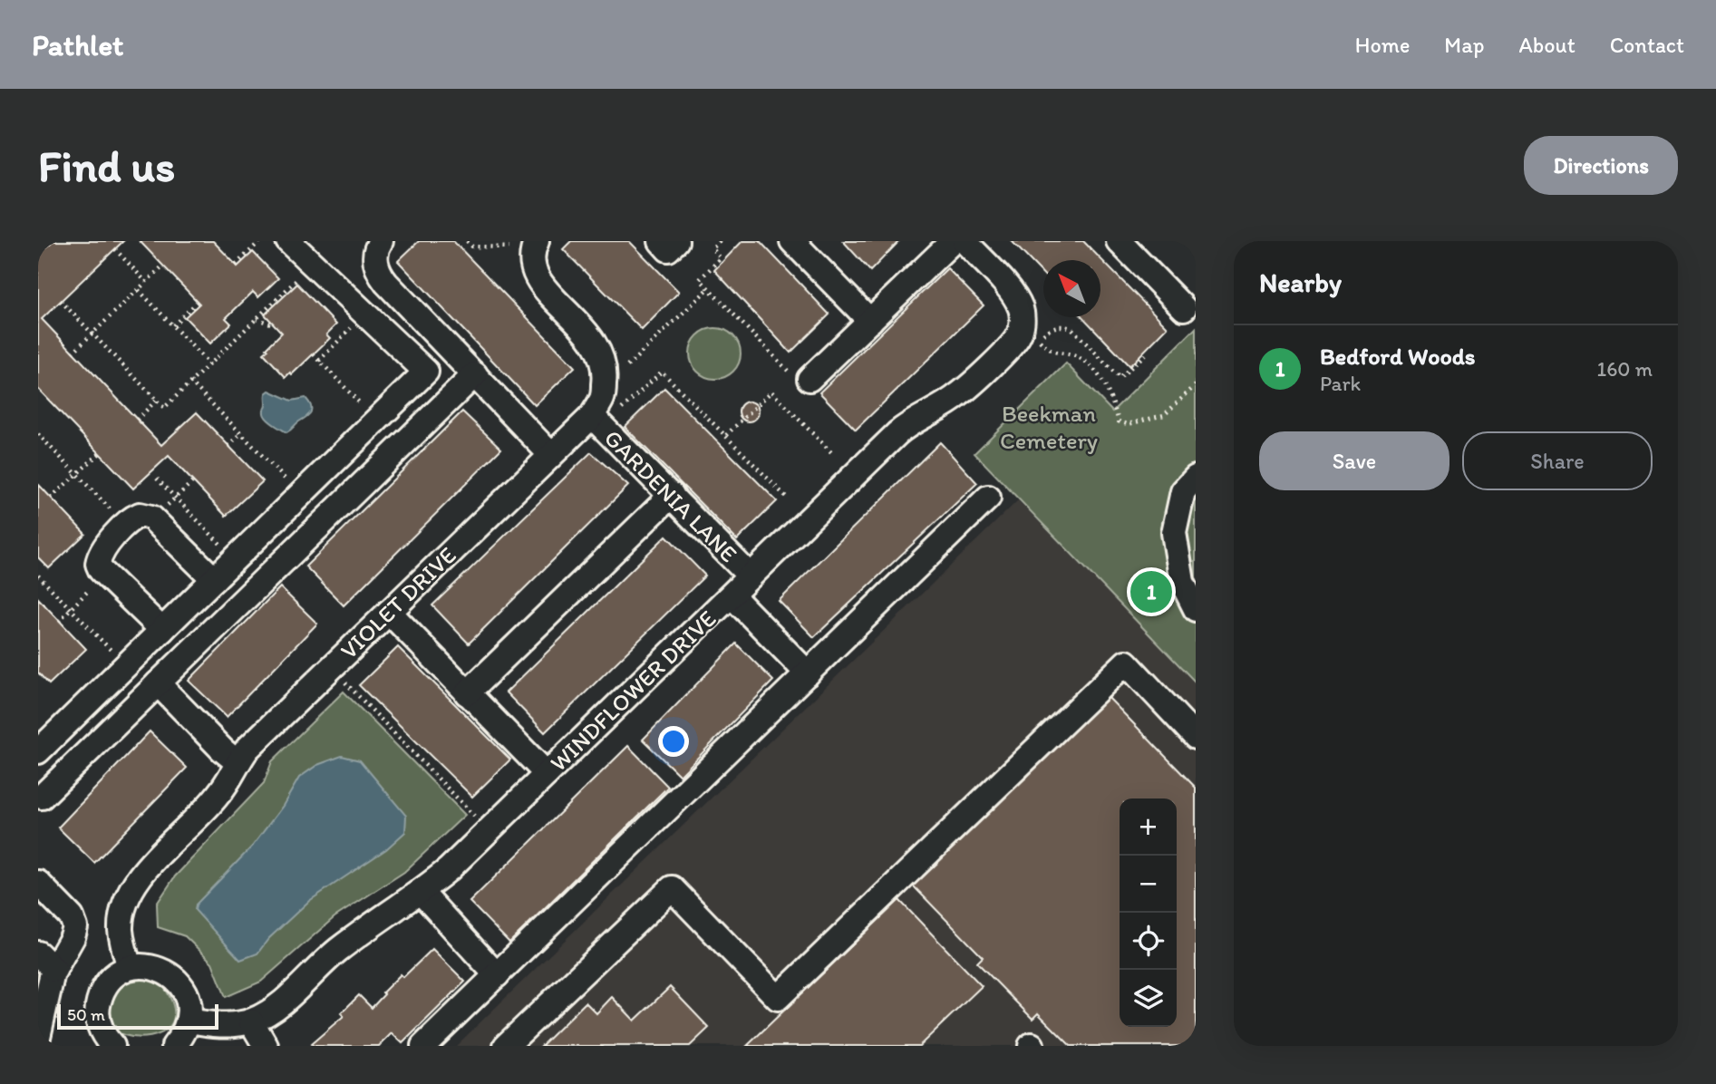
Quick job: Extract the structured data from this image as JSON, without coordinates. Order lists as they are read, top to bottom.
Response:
{
  "streets": {
    "street": ["GARDENIA LANE", "VIOLET DRIVE", "WINDFLOWER DRIVE"]
  },
  "crossings": [
    ["GARDENIA LANE", "VIOLET DRIVE"],
    ["GARDENIA LANE", "WINDFLOWER DRIVE"]
  ],
  "parks": ["Beekman Cemetery"],
  "scale_bar": "50 m",
  "north": "top left",
  "page": {
    "header": "Pathlet",
    "nav": [
      "Home",
      "Map",
      "About",
      "Contact"
    ],
    "buttons": [
      "Directions",
      ["Save", "Share"]
    ],
    "title": "Find us",
    "heading": "Nearby",
    "list": [
      {
        "mark": "1",
        "name": "Bedford Woods",
        "note": "Park",
        "value": "160 m"
      }
    ],
    "pins": "1",
    "map_buttons": ["+", "−"],
    "scale": "50 m"
  }
}
